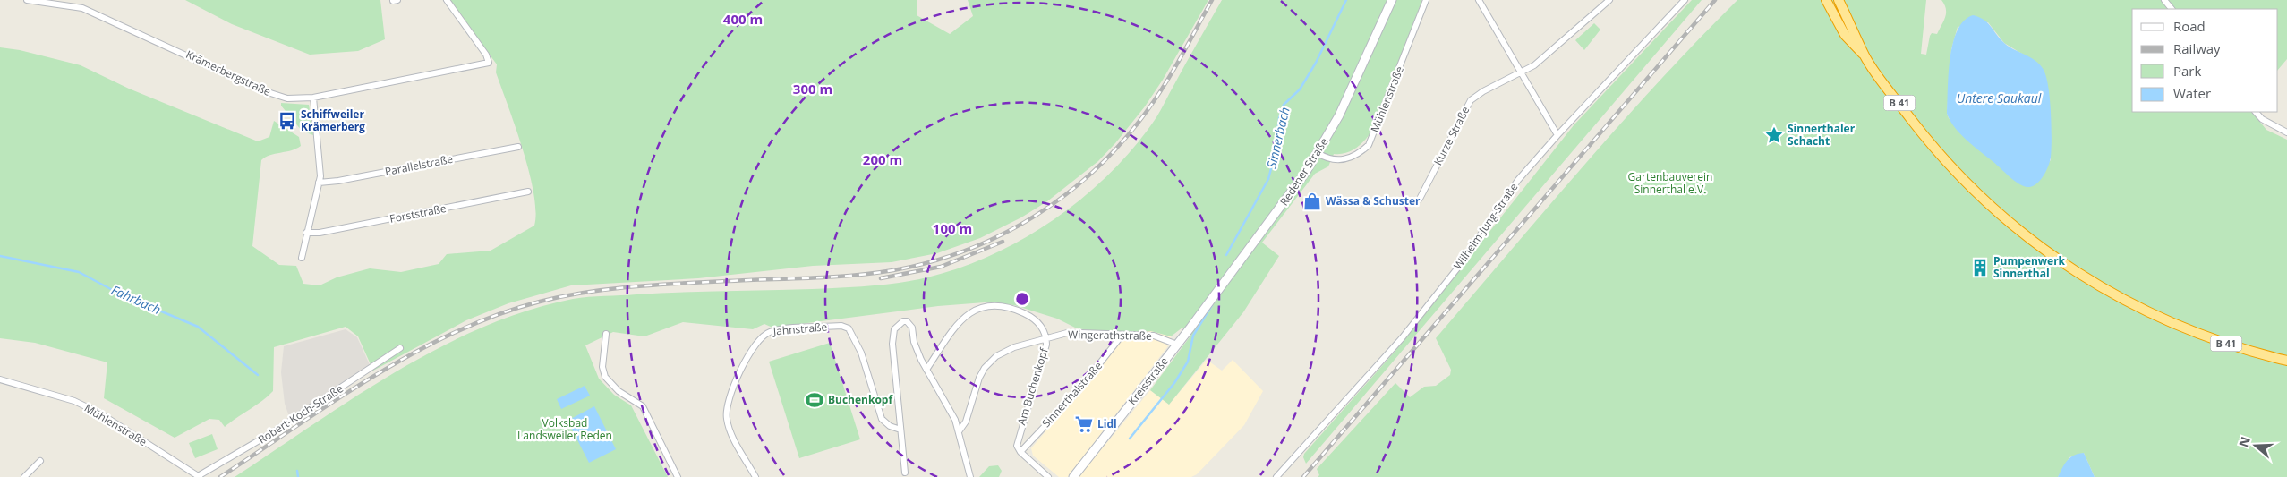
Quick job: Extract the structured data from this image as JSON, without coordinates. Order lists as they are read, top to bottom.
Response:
{
  "streets": {
    "highway": ["B 41"],
    "main road": ["Redener Straße", "Kreisstraße"],
    "street": [
      "Krämerbergstraße",
      "Mühlenstraße",
      "Kurze Straße",
      "Parallelstraße",
      "Forststraße",
      "Wilhelm-Jung-Straße",
      "Jahnstraße",
      "Wingerathstraße",
      "Am Buchenkopf",
      "Sinnerthalstraße",
      "Robert-Koch-Straße"
    ]
  },
  "crossings": [
    ["Mühlenstraße", "Redener Straße"],
    ["Mühlenstraße", "Robert-Koch-Straße"],
    ["Redener Straße", "Kreisstraße"],
    ["Wingerathstraße", "Kreisstraße"],
    ["Wingerathstraße", "Am Buchenkopf"],
    ["Wingerathstraße", "Sinnerthalstraße"],
    ["Am Buchenkopf", "Sinnerthalstraße"]
  ],
  "water": ["Untere Saukaul", "Sinnerbach", "Fahrbach"],
  "parks": ["Gartenbauverein Sinnerthal e.V.", "Volksbad Landsweiler Reden"],
  "places": {
    "bus stop": ["Schiffweiler Krämerberg"],
    "place": ["Sinnerthaler Schacht"],
    "shop": ["Wässa & Schuster"],
    "building": ["Pumpenwerk Sinnerthal"],
    "sports": ["Buchenkopf"],
    "supermarket": ["Lidl"]
  },
  "legend": [
    "Road",
    "Railway",
    "Park",
    "Water"
  ],
  "north": "left",
  "rings": [
    "400 m",
    "300 m",
    "200 m",
    "100 m"
  ]
}
